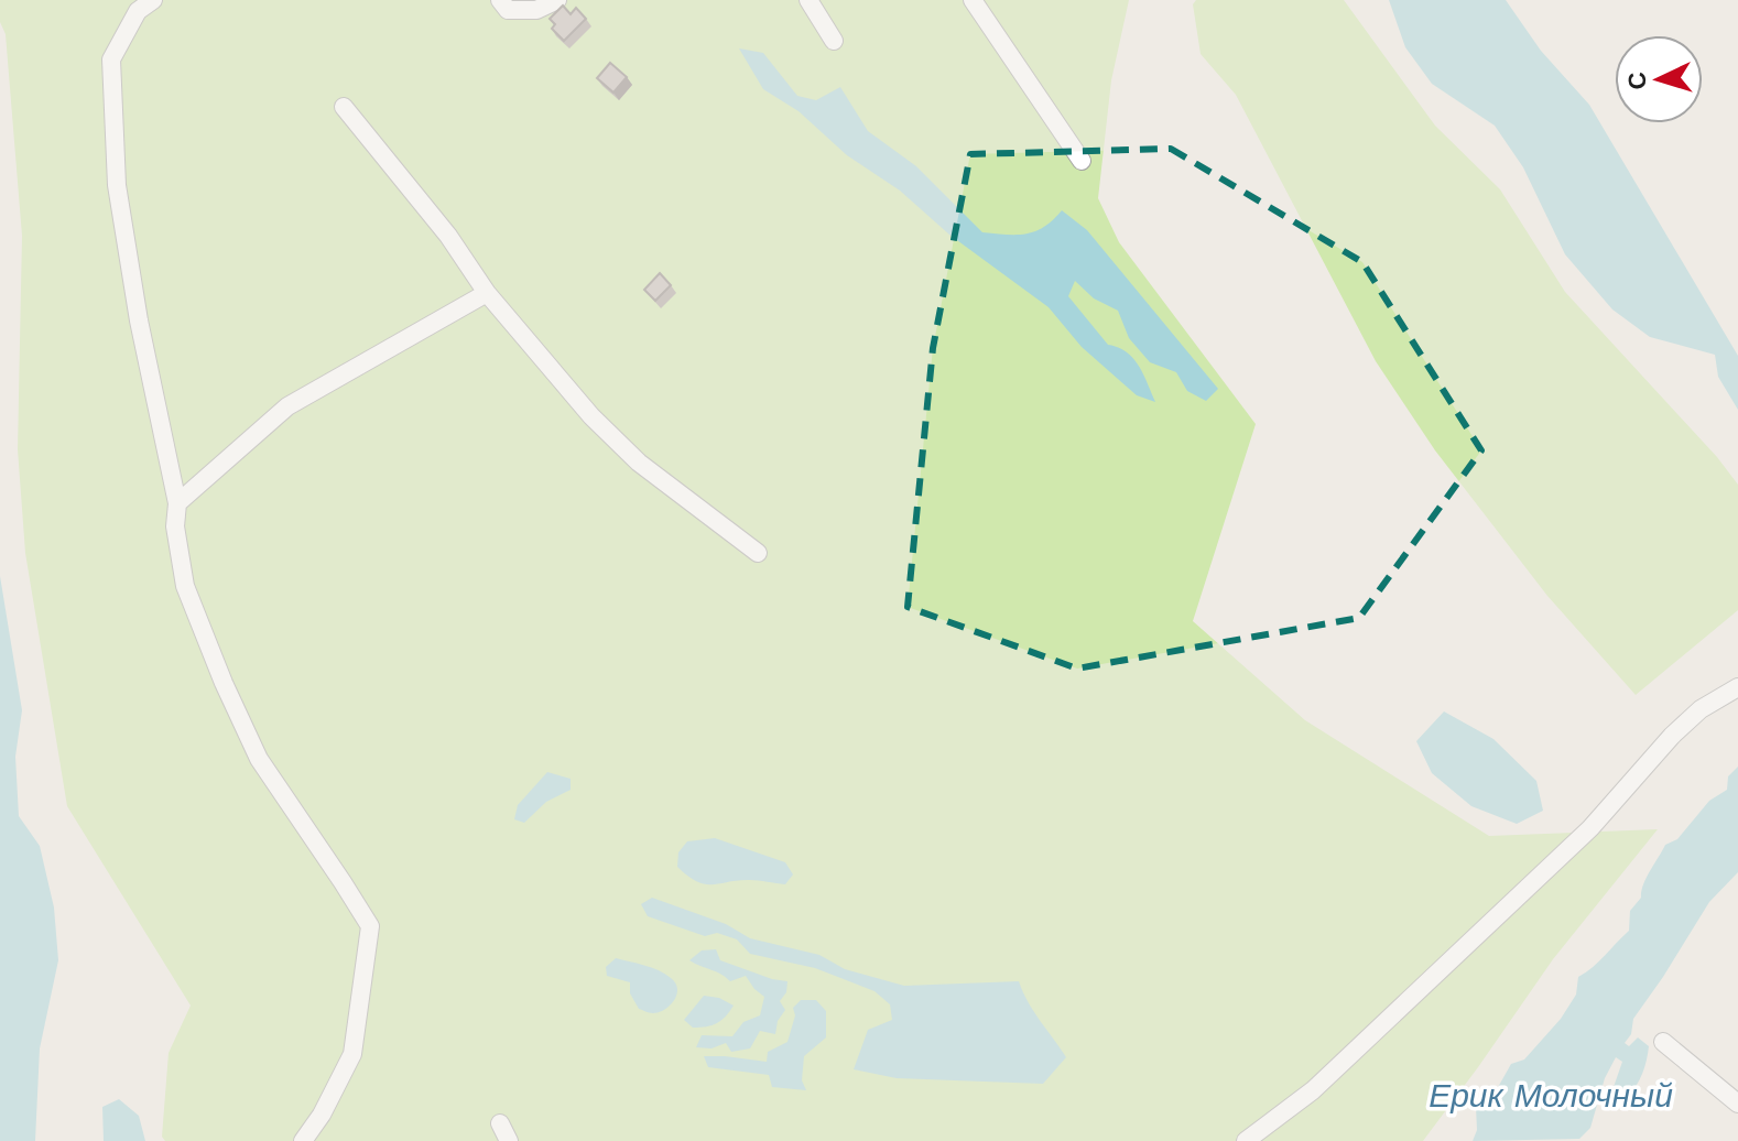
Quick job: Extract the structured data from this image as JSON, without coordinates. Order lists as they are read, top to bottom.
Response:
{
  "water": ["Ерик Молочный"],
  "north": "left"
}
